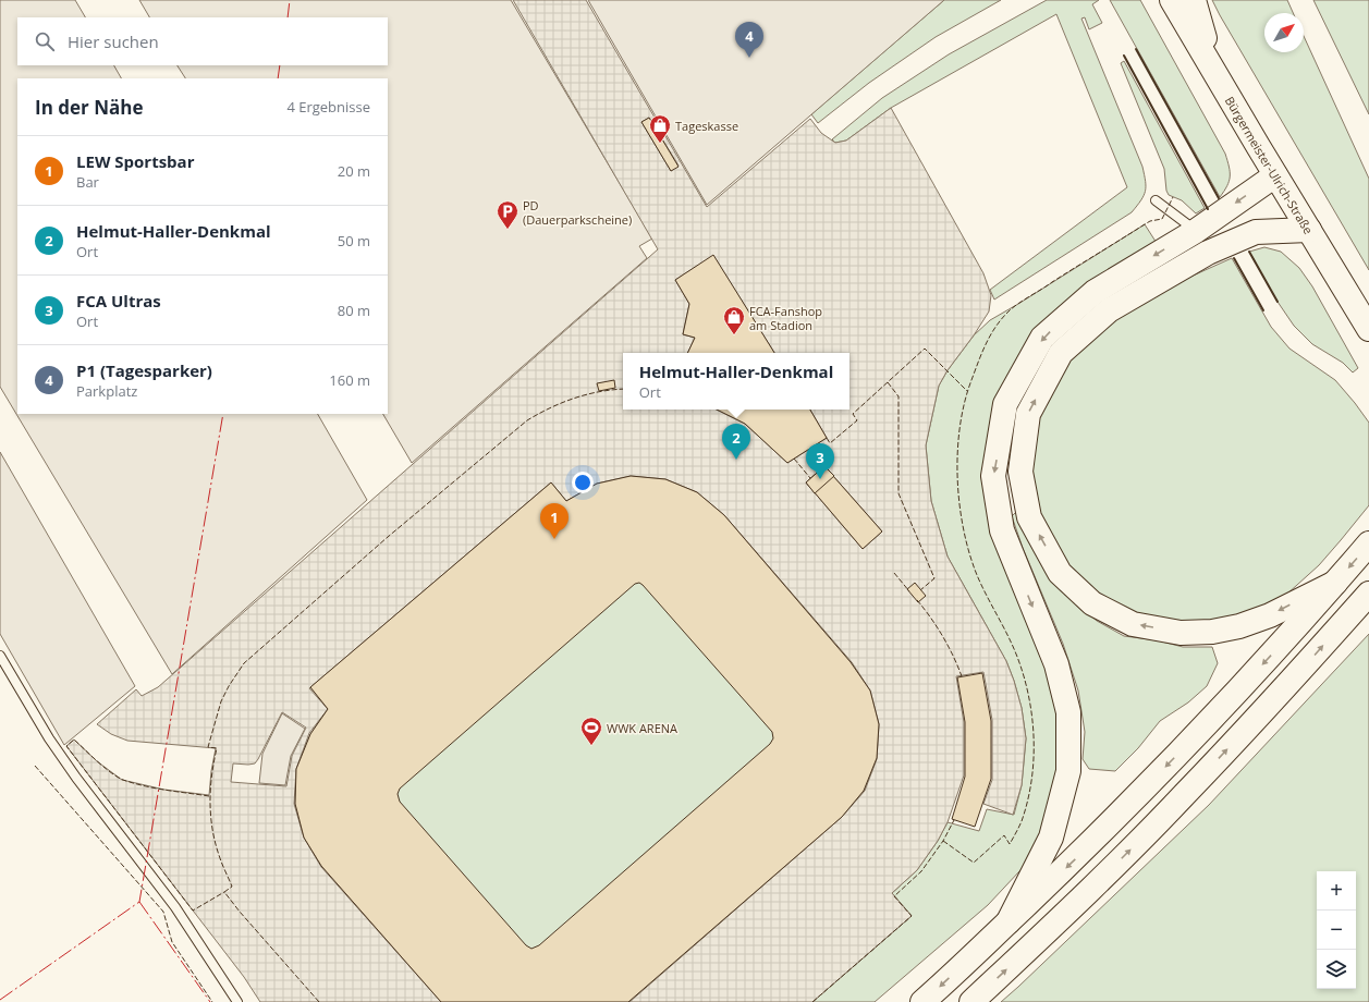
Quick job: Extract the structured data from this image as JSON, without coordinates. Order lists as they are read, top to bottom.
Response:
{
  "streets": {
    "main road": ["Bürgermeister-Ulrich-Straße"]
  },
  "places": {
    "shop": ["Tageskasse", "FCA-Fanshop am Stadion"],
    "parking": ["PD (Dauerparkscheine)"],
    "sports": ["WWK ARENA"]
  },
  "north": "top right",
  "page": {
    "search": "Hier suchen",
    "pins": [
      "4",
      "2",
      "3",
      "1"
    ],
    "heading": ["In der Nähe", "4 Ergebnisse"],
    "list": [
      {
        "mark": "1",
        "name": "LEW Sportsbar",
        "note": "Bar",
        "value": "20 m"
      },
      {
        "mark": "2",
        "name": "Helmut-Haller-Denkmal",
        "note": "Ort",
        "value": "50 m"
      },
      {
        "mark": "3",
        "name": "FCA Ultras",
        "note": "Ort",
        "value": "80 m"
      },
      {
        "mark": "4",
        "name": "P1 (Tagesparker)",
        "note": "Parkplatz",
        "value": "160 m"
      }
    ],
    "popup": ["Helmut-Haller-Denkmal", "Ort"],
    "map_buttons": ["+", "−"]
  }
}
